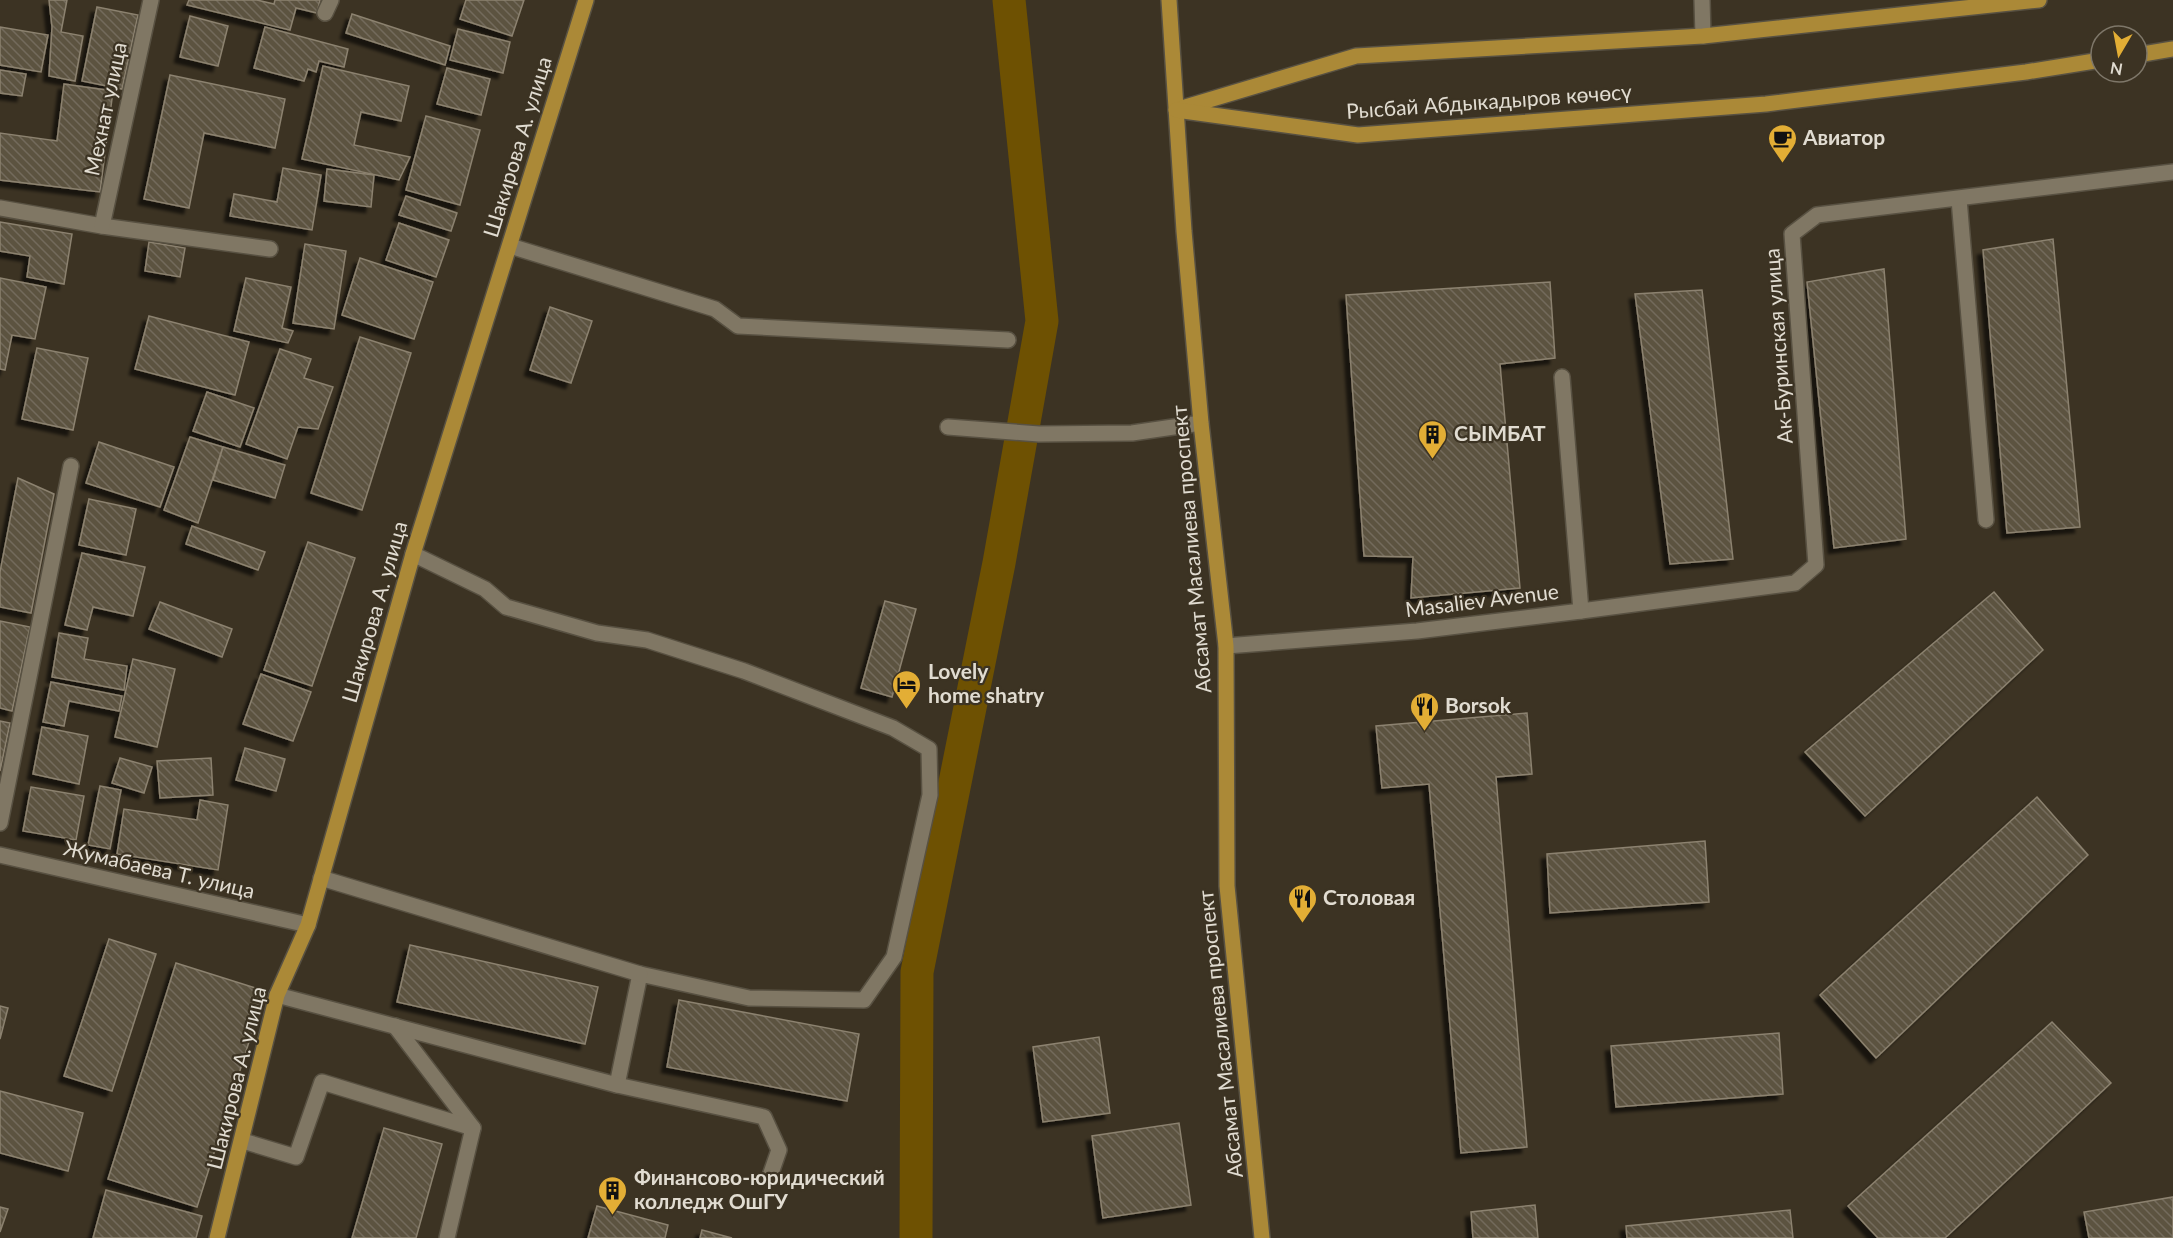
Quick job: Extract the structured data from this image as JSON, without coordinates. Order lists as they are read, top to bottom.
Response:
{
  "streets": {
    "main road": ["Рысбай Абдыкадыров көчөсү", "Шакирова А. улица", "Абсамат Масалиева проспект"],
    "street": [
      "Мехнат улица",
      "Ак-Буринская улица",
      "Masaliev Avenue",
      "Жумабаева Т. улица"
    ]
  },
  "crossings": [
    ["Рысбай Абдыкадыров көчөсү", "Абсамат Масалиева проспект"],
    ["Шакирова А. улица", "Жумабаева Т. улица"],
    ["Ак-Буринская улица", "Masaliev Avenue"],
    ["Абсамат Масалиева проспект", "Masaliev Avenue"]
  ],
  "places": {
    "cafe": ["Авиатор"],
    "building": ["СЫМБАТ", "Финансово-юридический колледж ОшГУ"],
    "hotel": ["Lovely home shatry"],
    "restaurant": ["Borsok", "Столовая"]
  },
  "north": "bottom"
}
